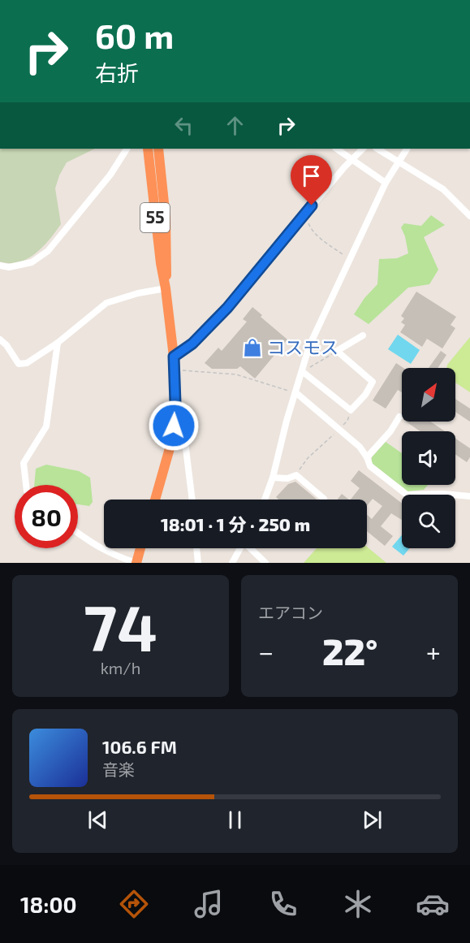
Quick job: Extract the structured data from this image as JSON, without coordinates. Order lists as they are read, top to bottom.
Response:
{
  "streets": {
    "highway": ["55"]
  },
  "places": {
    "shop": ["コスモス"]
  },
  "north": "top right",
  "page": {
    "turn": ["60 m", "右折"],
    "limit": "80",
    "trip": "18:01 · 1 分 · 250 m",
    "tile": [
      ["74", "km/h"],
      "エアコン"
    ],
    "heat": ["−", "22°", "+"],
    "song": ["106.6 FM", "音楽"],
    "tabs": "18:00"
  }
}
